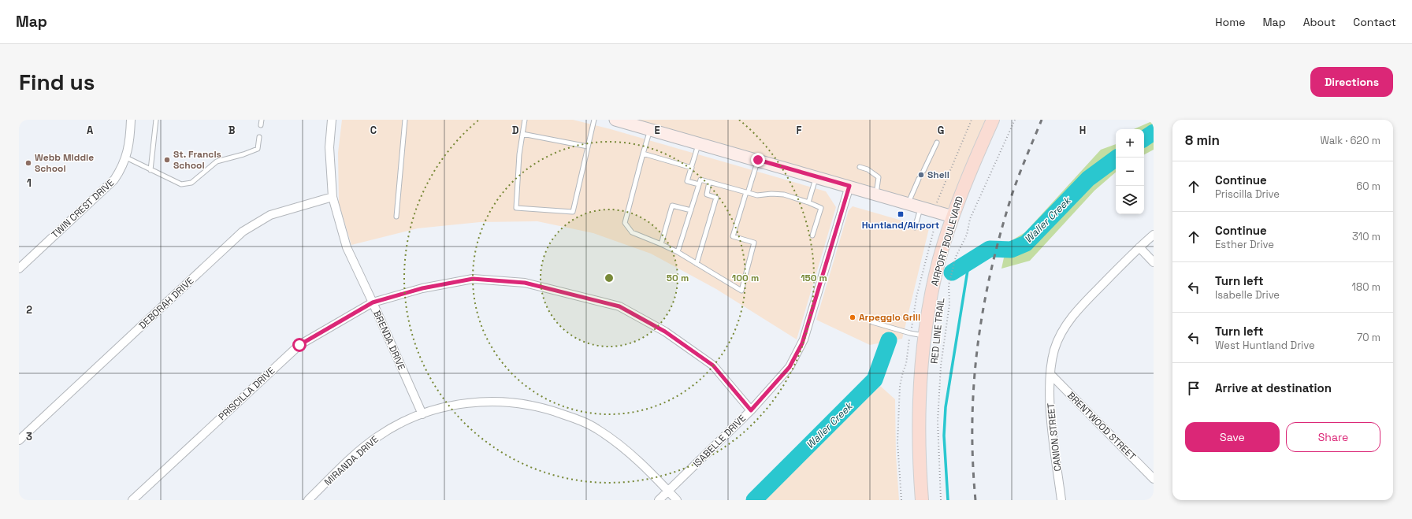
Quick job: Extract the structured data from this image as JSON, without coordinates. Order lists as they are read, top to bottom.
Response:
{
  "streets": {
    "main road": ["AIRPORT BOULEVARD"],
    "street": [
      "TWIN CREST DRIVE",
      "DEBORAH DRIVE",
      "BRENDA DRIVE",
      "PRISCILLA DRIVE",
      "BRENTWOOD STREET",
      "CANION STREET",
      "ISABELLE DRIVE",
      "MIRANDA DRIVE"
    ],
    "path": ["RED LINE TRAIL"]
  },
  "crossings": [
    ["DEBORAH DRIVE", "BRENDA DRIVE"],
    ["BRENDA DRIVE", "PRISCILLA DRIVE"],
    ["BRENDA DRIVE", "MIRANDA DRIVE"],
    ["PRISCILLA DRIVE", "ISABELLE DRIVE"],
    ["BRENTWOOD STREET", "CANION STREET"],
    ["ISABELLE DRIVE", "MIRANDA DRIVE"]
  ],
  "water": ["Waller Creek"],
  "places": {
    "other": [
      "St. Francis School",
      "Webb Middle School",
      "Shell",
      "Arpeggio Grill"
    ],
    "transit": ["Huntland/Airport"]
  },
  "page": {
    "header": "Map",
    "nav": [
      "Home",
      "Map",
      "About",
      "Contact"
    ],
    "buttons": [
      "Directions",
      ["Save", "Share"]
    ],
    "title": "Find us",
    "heading": ["8 min", "Walk · 620 m"],
    "map_buttons": ["+", "−"],
    "list": [
      ["Continue", "Priscilla Drive", "60 m"],
      ["Continue", "Esther Drive", "310 m"],
      ["Turn left", "Isabelle Drive", "180 m"],
      ["Turn left", "West Huntland Drive", "70 m"],
      "Arrive at destination"
    ]
  },
  "grid": {
    "columns": [
      "A",
      "B",
      "C",
      "D",
      "E",
      "F",
      "G",
      "H"
    ],
    "rows": ["1", "2", "3"]
  },
  "rings": ["50 m", "100 m", "150 m"]
}
